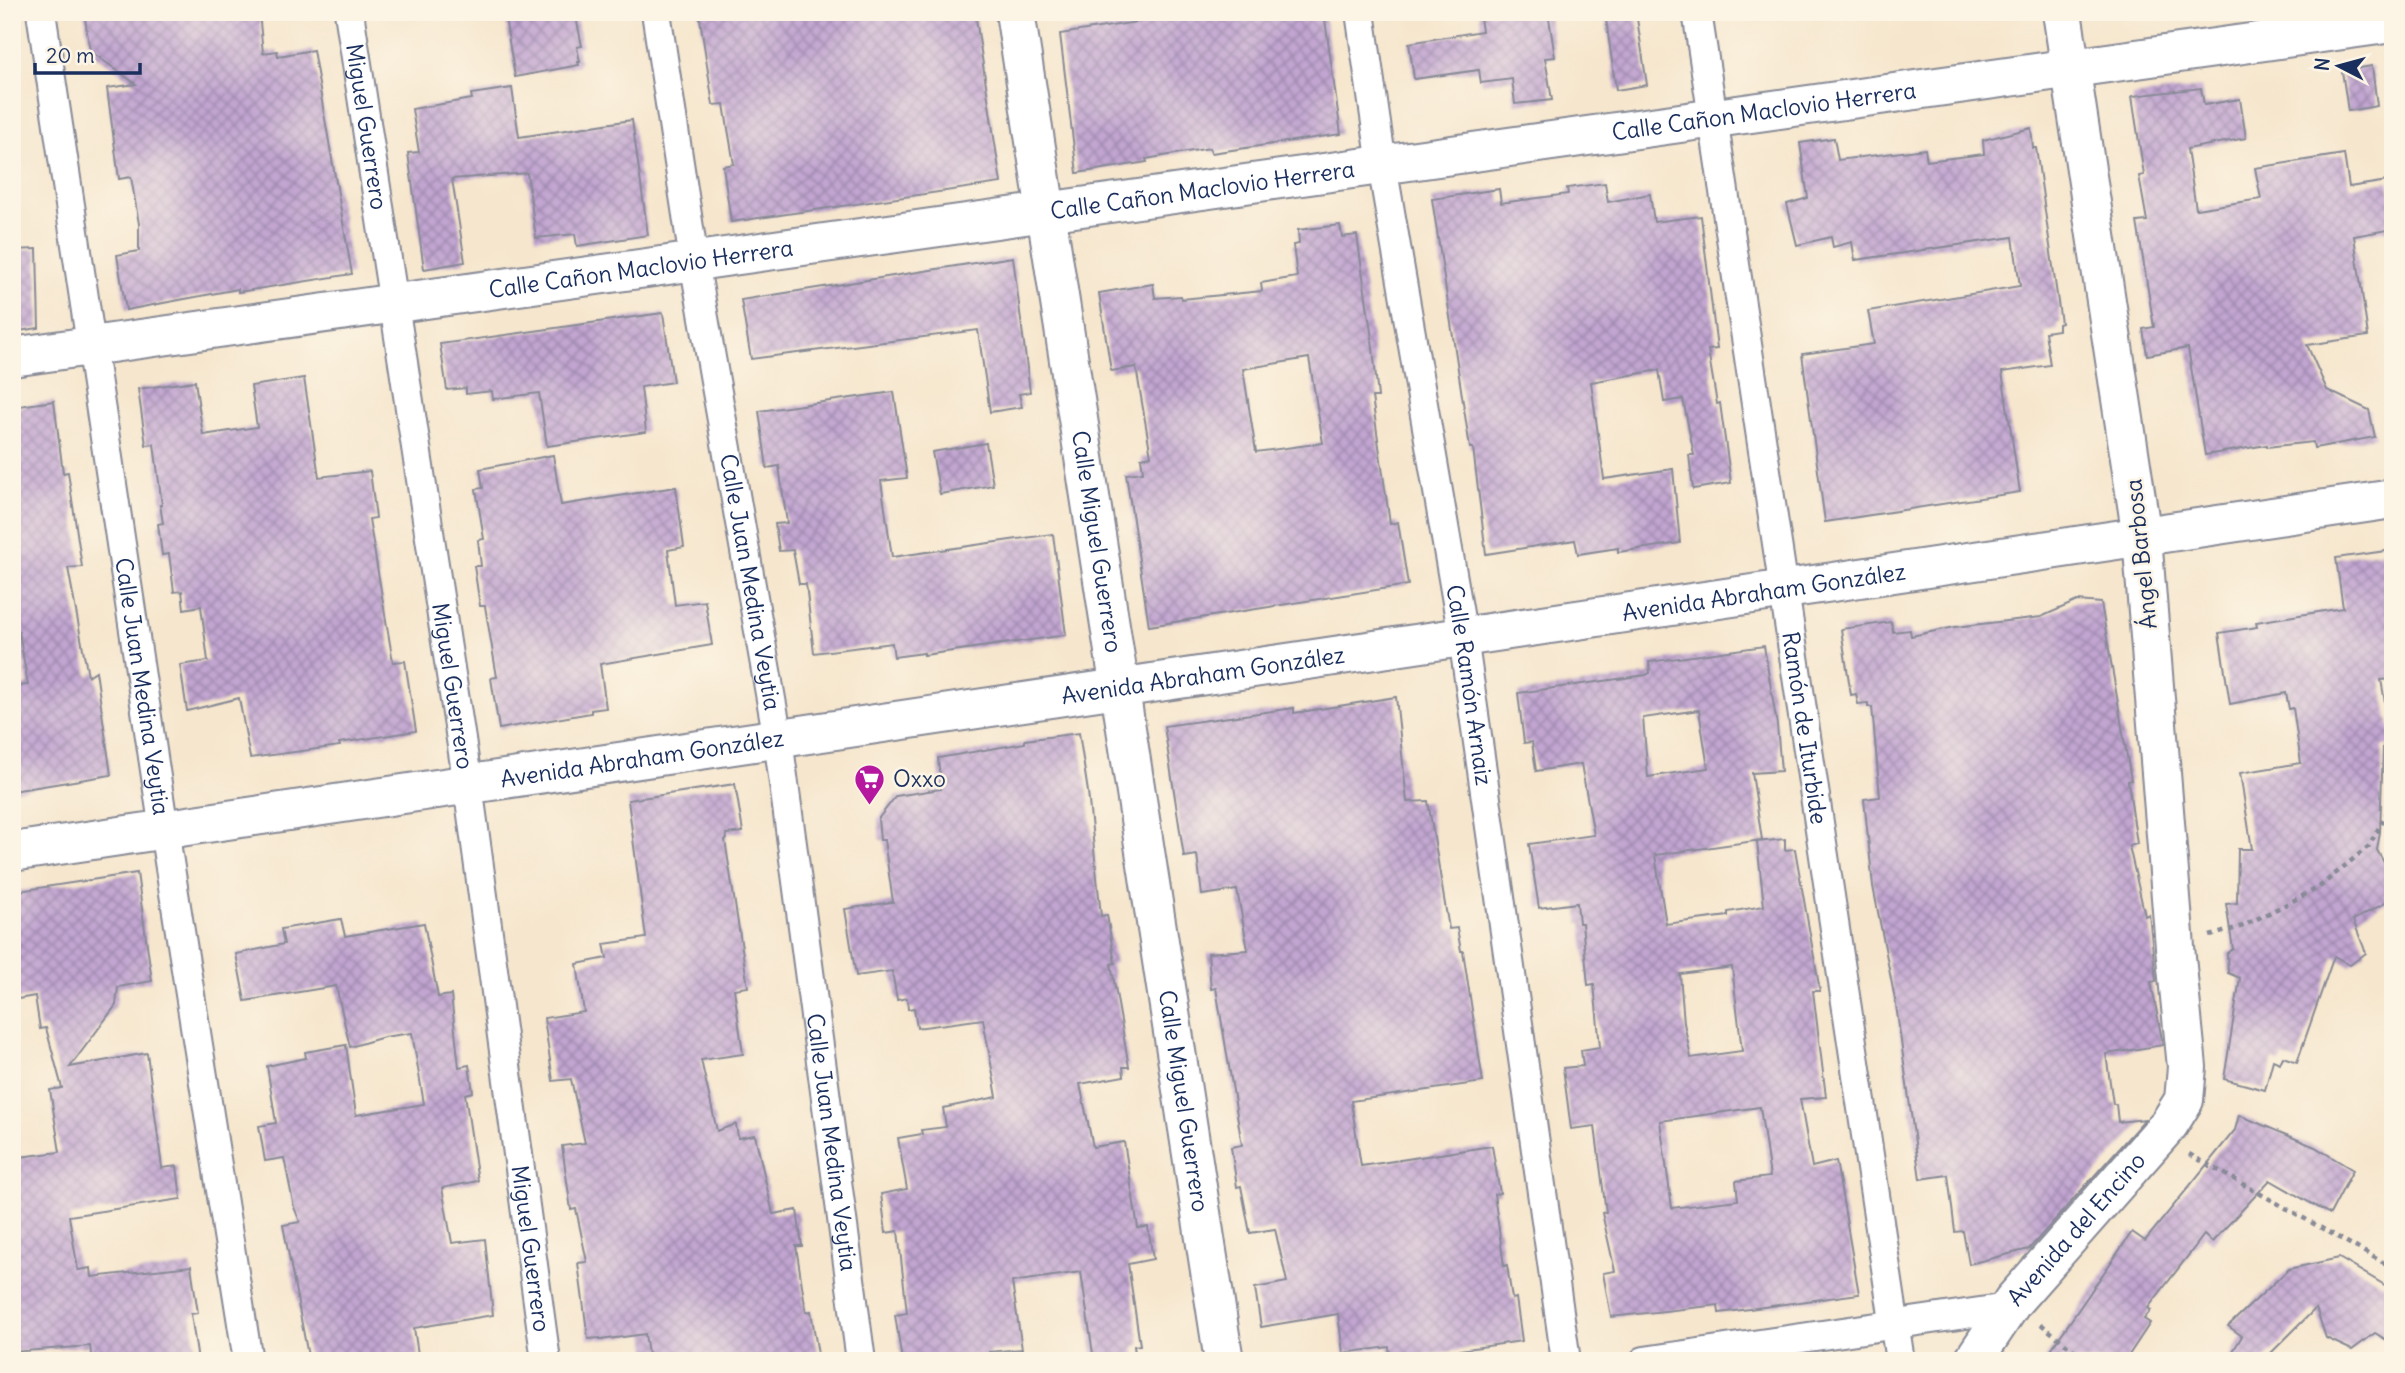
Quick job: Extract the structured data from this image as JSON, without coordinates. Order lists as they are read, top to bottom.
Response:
{
  "streets": {
    "street": [
      "Calle Cañon Maclovio Herrera",
      "Miguel Guerrero",
      "Calle Miguel Guerrero",
      "Ángel Barbosa",
      "Calle Juan Medina Veytia",
      "Avenida Abraham González",
      "Calle Ramón Arnaiz",
      "Ramón de Iturbide",
      "Avenida del Encino"
    ]
  },
  "crossings": [
    ["Calle Cañon Maclovio Herrera", "Miguel Guerrero"],
    ["Calle Cañon Maclovio Herrera", "Calle Miguel Guerrero"],
    ["Calle Cañon Maclovio Herrera", "Ángel Barbosa"],
    ["Calle Cañon Maclovio Herrera", "Calle Juan Medina Veytia"],
    ["Calle Cañon Maclovio Herrera", "Calle Ramón Arnaiz"],
    ["Calle Cañon Maclovio Herrera", "Ramón de Iturbide"],
    ["Miguel Guerrero", "Avenida Abraham González"],
    ["Calle Miguel Guerrero", "Avenida Abraham González"],
    ["Ángel Barbosa", "Avenida Abraham González"],
    ["Ángel Barbosa", "Avenida del Encino"],
    ["Calle Juan Medina Veytia", "Avenida Abraham González"],
    ["Avenida Abraham González", "Calle Ramón Arnaiz"],
    ["Avenida Abraham González", "Ramón de Iturbide"]
  ],
  "places": {
    "supermarket": ["Oxxo"]
  },
  "scale_bar": "20 m",
  "north": "left"
}
